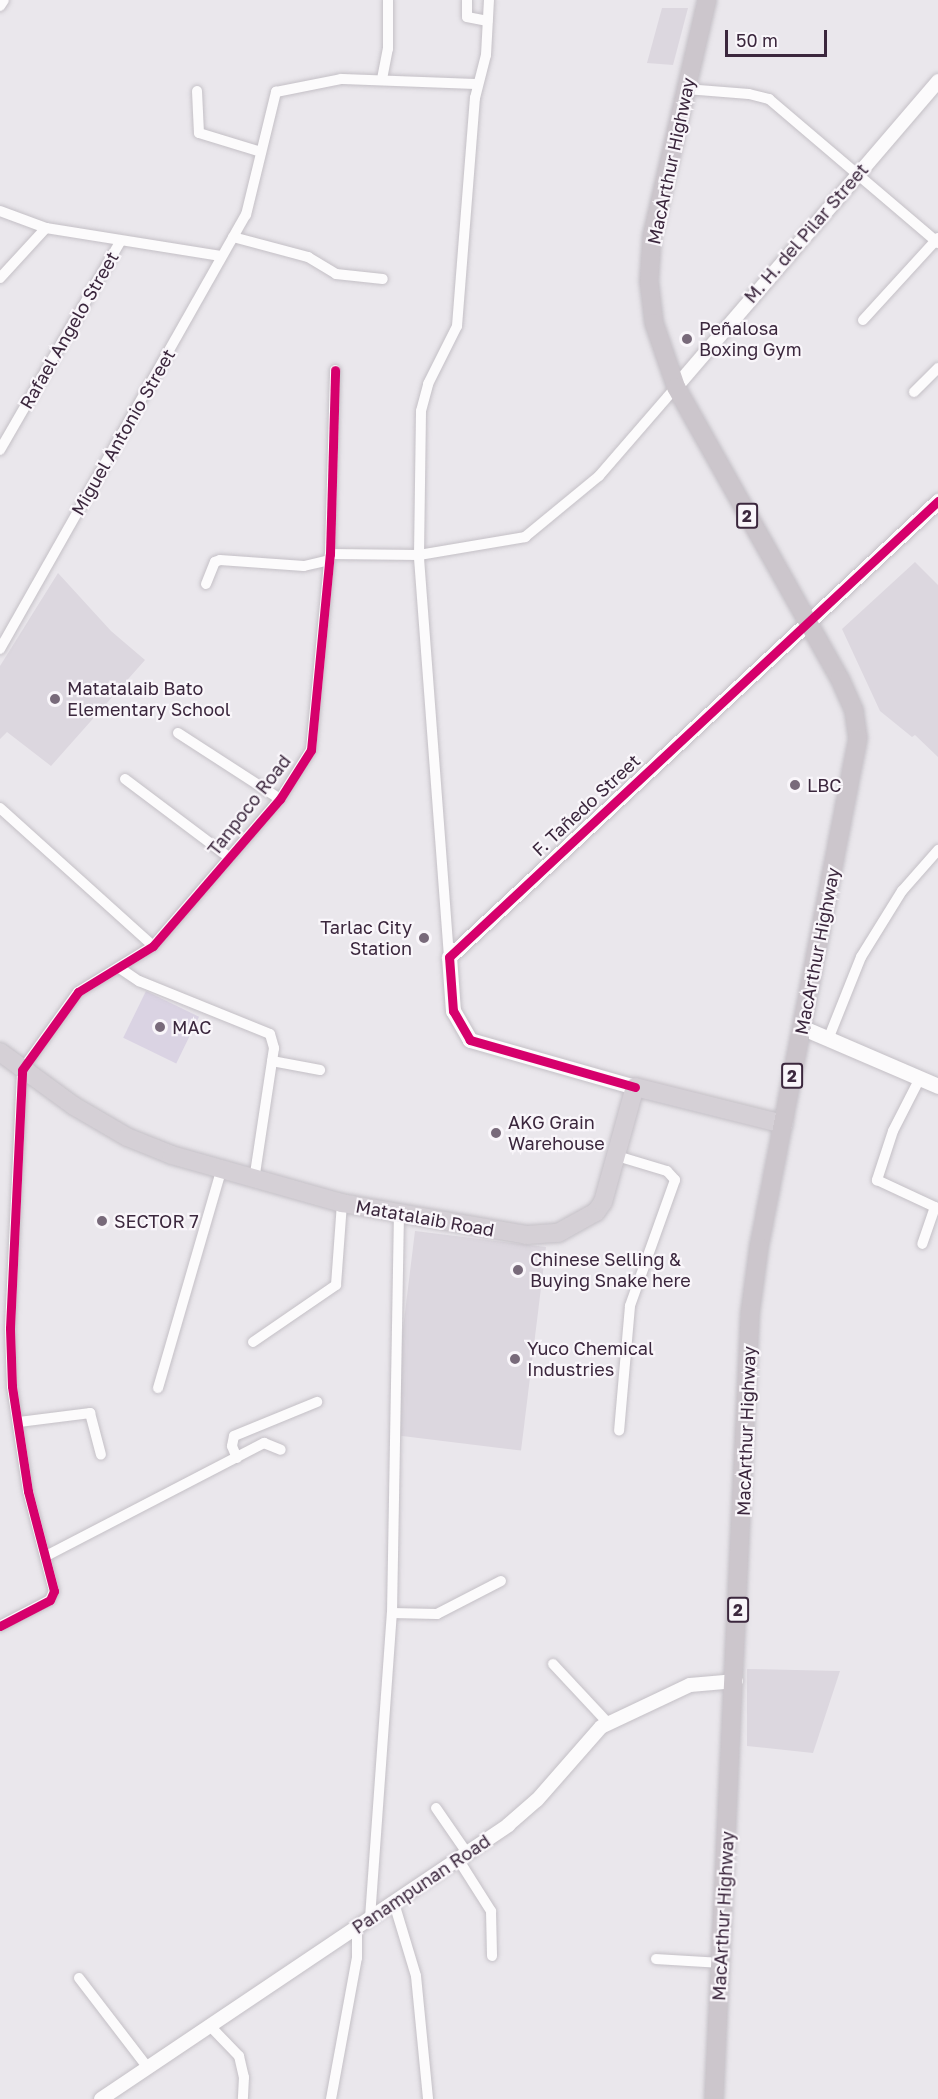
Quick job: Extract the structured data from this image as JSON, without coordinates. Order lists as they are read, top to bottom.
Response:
{
  "streets": {
    "highway": ["MacArthur Highway", "2"],
    "main road": ["F. Tañedo Street", "Matatalaib Road"],
    "street": [
      "M. H. del Pilar Street",
      "Rafael Angelo Street",
      "Miguel Antonio Street",
      "Tanpoco Road",
      "Panampunan Road"
    ]
  },
  "crossings": [
    ["MacArthur Highway", "M. H. del Pilar Street"],
    ["MacArthur Highway", "F. Tañedo Street"],
    ["MacArthur Highway", "Panampunan Road"],
    ["Tanpoco Road", "Matatalaib Road"]
  ],
  "places": [
    "Peñalosa Boxing Gym",
    "Matatalaib Bato Elementary School",
    "LBC",
    "Tarlac City Station",
    "MAC",
    "AKG Grain Warehouse",
    "SECTOR 7",
    "Chinese Selling & Buying Snake here",
    "Yuco Chemical Industries"
  ],
  "scale_bar": "50 m"
}
